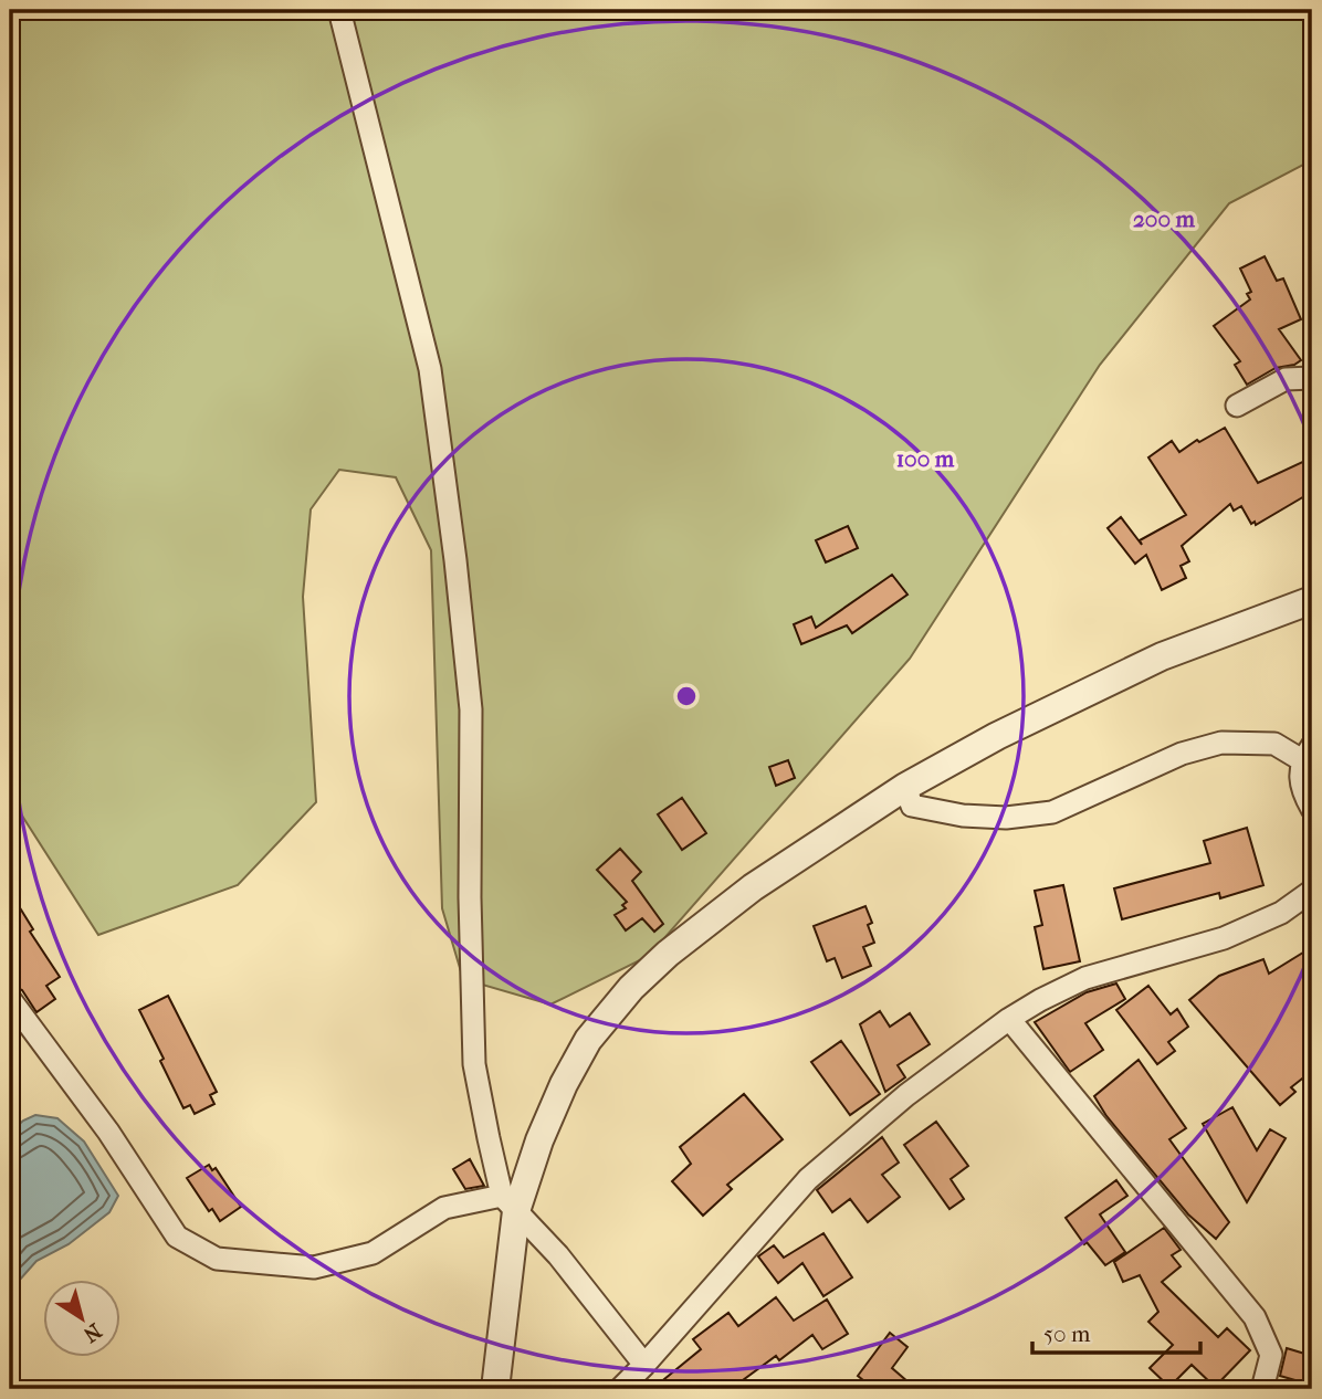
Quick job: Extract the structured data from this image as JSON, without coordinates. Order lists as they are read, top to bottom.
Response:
{
  "scale_bar": "50 m",
  "north": "bottom right",
  "rings": ["200 m", "100 m"]
}
